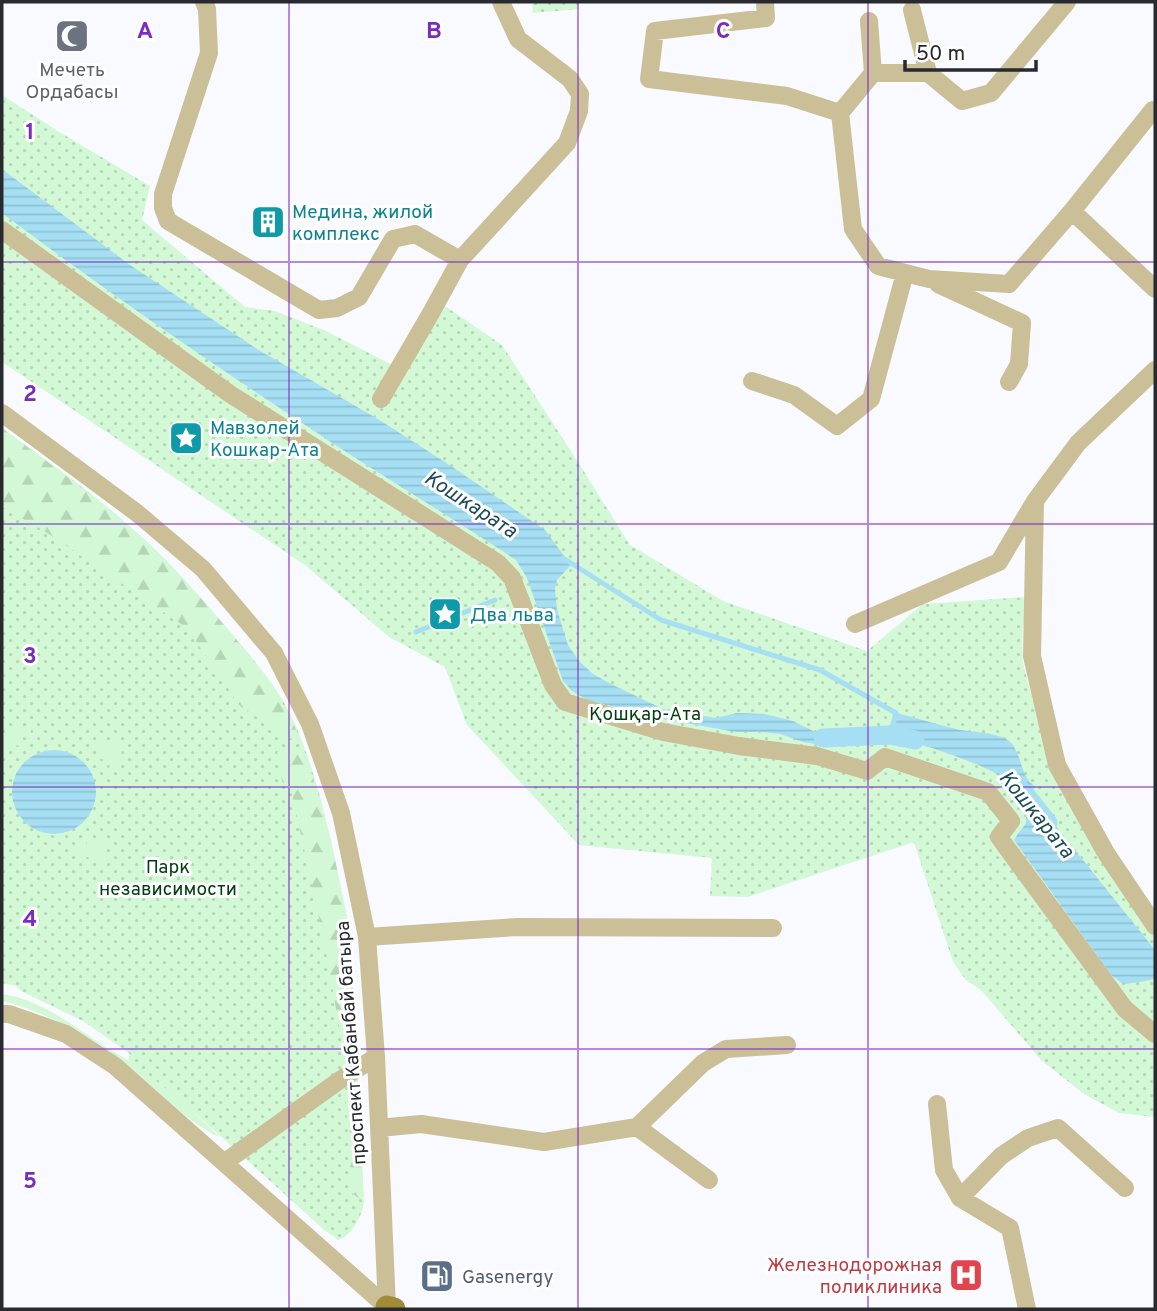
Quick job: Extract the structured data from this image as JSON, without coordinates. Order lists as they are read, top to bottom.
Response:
{
  "streets": {
    "street": ["проспект Кабанбай батыра"]
  },
  "water": ["Кошкарата"],
  "parks": ["Қошқар-Ата", "Парк независимости"],
  "places": {
    "mosque": ["Мечеть Ордабасы"],
    "building": ["Медина, жилой комплекс"],
    "place": ["Мавзолей Кошкар-Ата", "Два льва"],
    "hospital": ["Железнодорожная поликлиника"],
    "fuel station": ["Gasenergy"]
  },
  "scale_bar": "50 m",
  "grid": {
    "columns": ["A", "B", "C"],
    "rows": [
      "1",
      "2",
      "3",
      "4",
      "5"
    ]
  }
}
